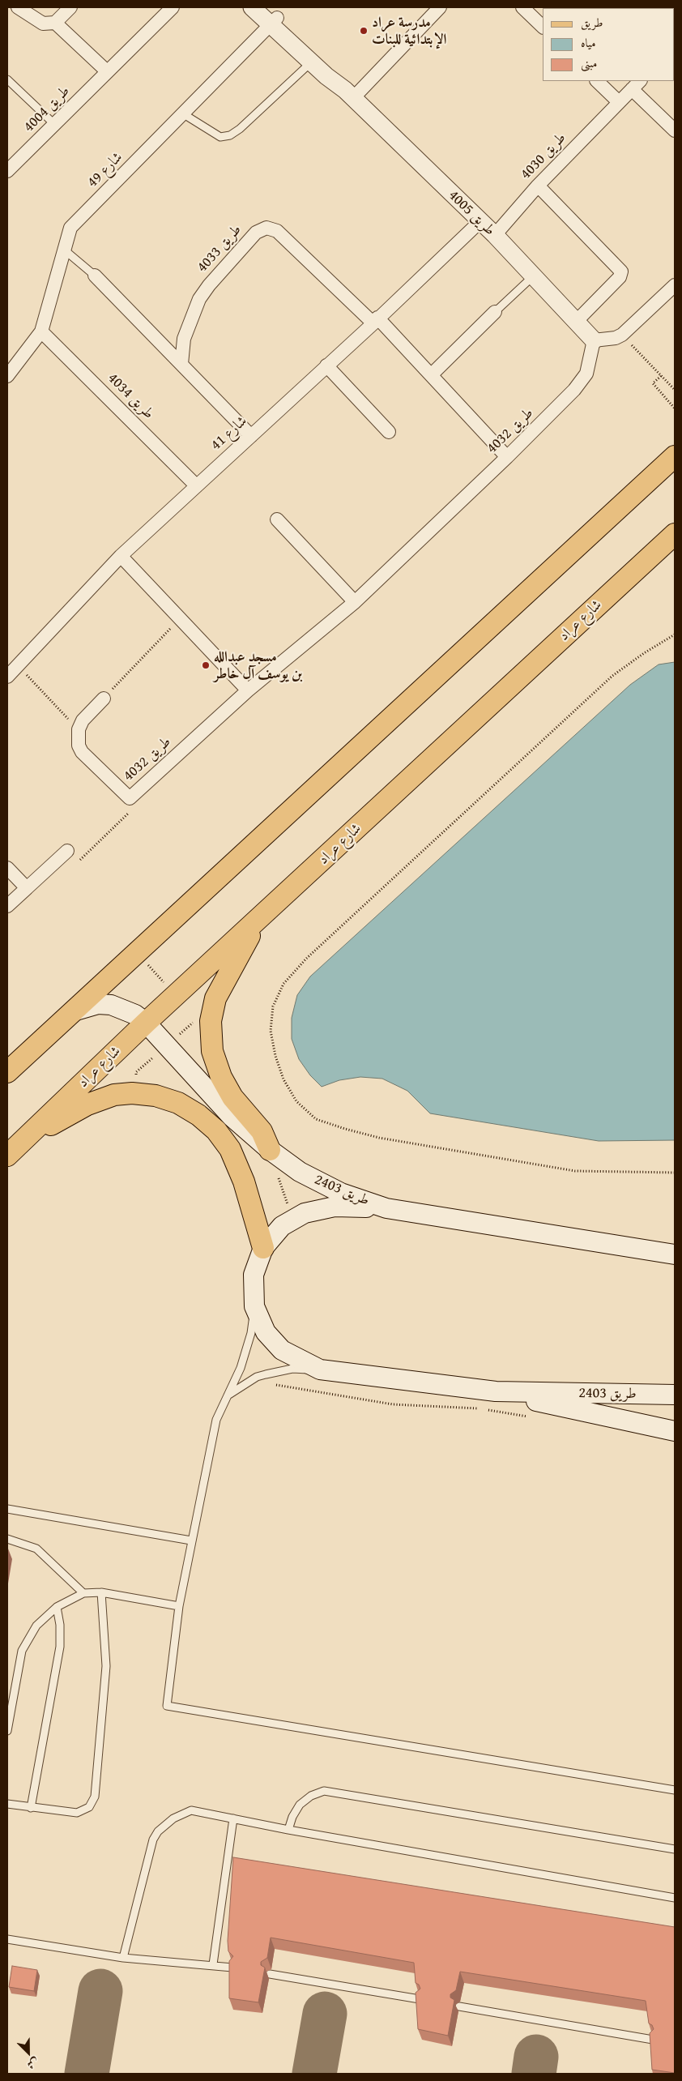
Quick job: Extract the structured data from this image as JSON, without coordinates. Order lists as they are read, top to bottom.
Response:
{
  "streets": {
    "main road": ["شارع عراد", "طريق 2403"],
    "street": [
      "طريق 4004",
      "طريق 4030",
      "شارع 49",
      "طريق 4005",
      "طريق 4033",
      "طريق 4034",
      "طريق 4032",
      "شارع 41"
    ]
  },
  "crossings": [
    ["طريق 4030", "طريق 4005"],
    ["شارع 49", "طريق 4005"],
    ["شارع 49", "طريق 4034"],
    ["طريق 4005", "طريق 4032"],
    ["طريق 4005", "شارع 41"],
    ["طريق 4033", "طريق 4032"],
    ["طريق 4033", "شارع 41"],
    ["طريق 4034", "شارع 41"],
    ["شارع عراد", "طريق 2403"]
  ],
  "places": ["مدرسة عراد الإبتدائية للبنات", "مسجد عبدالله بن يوسف آل خاطر"],
  "legend": ["طريق", "مياه", "مبنى"],
  "north": "bottom right"
}
